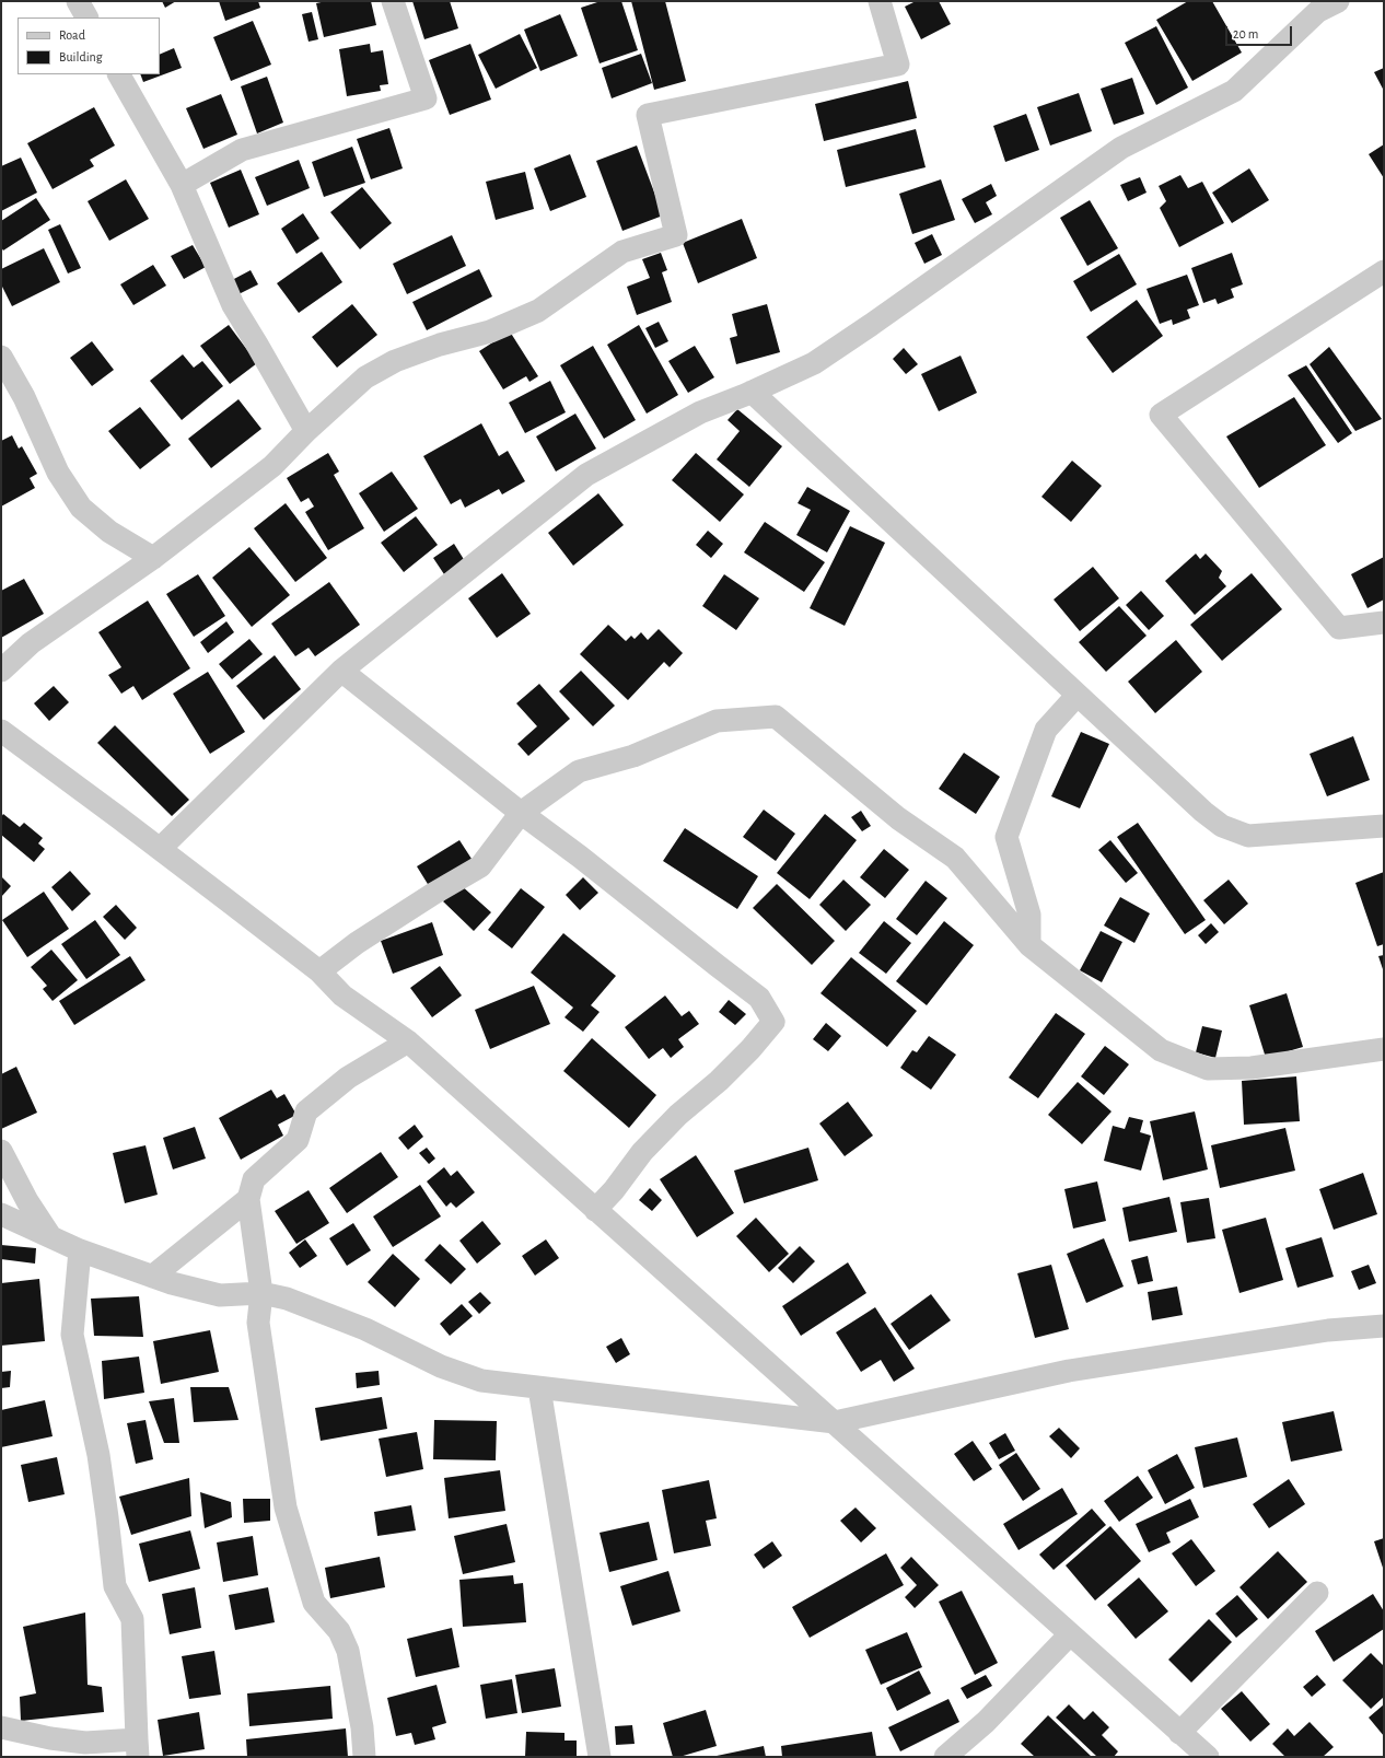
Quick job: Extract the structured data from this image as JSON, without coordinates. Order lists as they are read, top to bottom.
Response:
{
  "legend": ["Road", "Building"],
  "scale_bar": "20 m"
}
